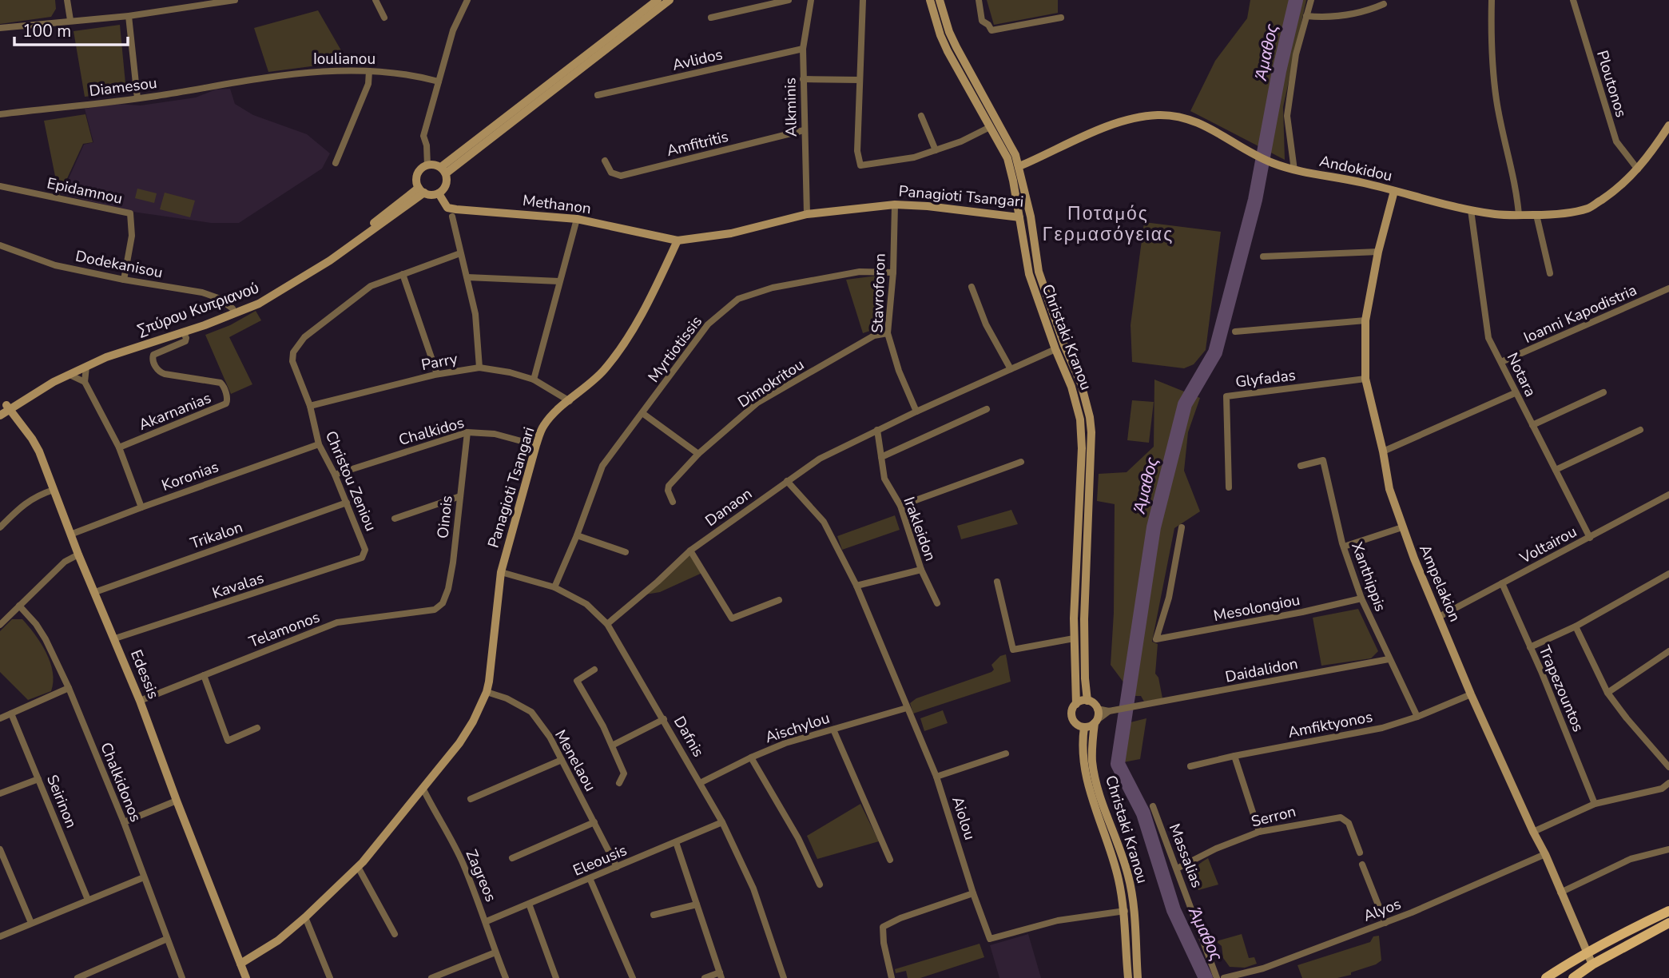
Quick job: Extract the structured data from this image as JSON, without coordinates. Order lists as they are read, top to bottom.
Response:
{
  "streets": {
    "main road": [
      "Andokidou",
      "Panagioti Tsangari",
      "Methanon",
      "Σπύρου Κυπριανού",
      "Christaki Kranou",
      "Ampelakion",
      "Edessis"
    ],
    "street": [
      "Ioulianou",
      "Avlidos",
      "Ploutonos",
      "Diamesou",
      "Alkminis",
      "Amfitritis",
      "Epidamnou",
      "Dodekanisou",
      "Stavroforon",
      "Ioanni Kapodistria",
      "Myrtiotissis",
      "Parry",
      "Notara",
      "Glyfadas",
      "Dimokritou",
      "Akarnanias",
      "Chalkidos",
      "Koronias",
      "Christou Zeniou",
      "Danaon",
      "Oinois",
      "Irakleidon",
      "Trikalon",
      "Voltairou",
      "Xanthippis",
      "Kavalas",
      "Mesolongiou",
      "Telamonos",
      "Daidalidon",
      "Trapezountos",
      "Amfiktyonos",
      "Aischylou",
      "Dafnis",
      "Menelaou",
      "Chalkidonos",
      "Seirinon",
      "Serron",
      "Aiolou",
      "Massalias",
      "Eleousis",
      "Zagreos",
      "Alyos"
    ]
  },
  "crossings": [
    ["Ioulianou", "Diamesou"],
    ["Avlidos", "Alkminis"],
    ["Ploutonos", "Andokidou"],
    ["Alkminis", "Amfitritis"],
    ["Alkminis", "Panagioti Tsangari"],
    ["Andokidou", "Christaki Kranou"],
    ["Andokidou", "Notara"],
    ["Andokidou", "Ampelakion"],
    ["Epidamnou", "Dodekanisou"],
    ["Panagioti Tsangari", "Methanon"],
    ["Panagioti Tsangari", "Stavroforon"],
    ["Panagioti Tsangari", "Christaki Kranou"],
    ["Panagioti Tsangari", "Parry"],
    ["Panagioti Tsangari", "Chalkidos"],
    ["Panagioti Tsangari", "Edessis"],
    ["Panagioti Tsangari", "Dafnis"],
    ["Panagioti Tsangari", "Menelaou"],
    ["Panagioti Tsangari", "Zagreos"],
    ["Methanon", "Σπύρου Κυπριανού"],
    ["Dodekanisou", "Σπύρου Κυπριανού"],
    ["Stavroforon", "Myrtiotissis"],
    ["Stavroforon", "Dimokritou"],
    ["Stavroforon", "Danaon"],
    ["Σπύρου Κυπριανού", "Akarnanias"],
    ["Σπύρου Κυπριανού", "Edessis"],
    ["Ioanni Kapodistria", "Notara"],
    ["Christaki Kranou", "Danaon"],
    ["Christaki Kranou", "Aiolou"],
    ["Myrtiotissis", "Dafnis"],
    ["Parry", "Christou Zeniou"],
    ["Notara", "Voltairou"],
    ["Glyfadas", "Ampelakion"],
    ["Chalkidos", "Christou Zeniou"],
    ["Chalkidos", "Oinois"],
    ["Koronias", "Christou Zeniou"],
    ["Koronias", "Edessis"],
    ["Christou Zeniou", "Trikalon"],
    ["Christou Zeniou", "Kavalas"],
    ["Danaon", "Irakleidon"],
    ["Danaon", "Dafnis"],
    ["Danaon", "Aiolou"],
    ["Oinois", "Telamonos"],
    ["Trikalon", "Edessis"],
    ["Voltairou", "Ampelakion"],
    ["Voltairou", "Trapezountos"],
    ["Xanthippis", "Mesolongiou"],
    ["Xanthippis", "Daidalidon"],
    ["Xanthippis", "Amfiktyonos"],
    ["Ampelakion", "Amfiktyonos"],
    ["Ampelakion", "Alyos"],
    ["Kavalas", "Edessis"],
    ["Telamonos", "Edessis"],
    ["Aischylou", "Dafnis"],
    ["Aischylou", "Aiolou"],
    ["Dafnis", "Eleousis"],
    ["Menelaou", "Eleousis"],
    ["Serron", "Massalias"],
    ["Eleousis", "Zagreos"]
  ],
  "districts": ["Ποταμός Γερμασόγειας"],
  "water": ["Άμαθος"],
  "scale_bar": "100 m"
}
